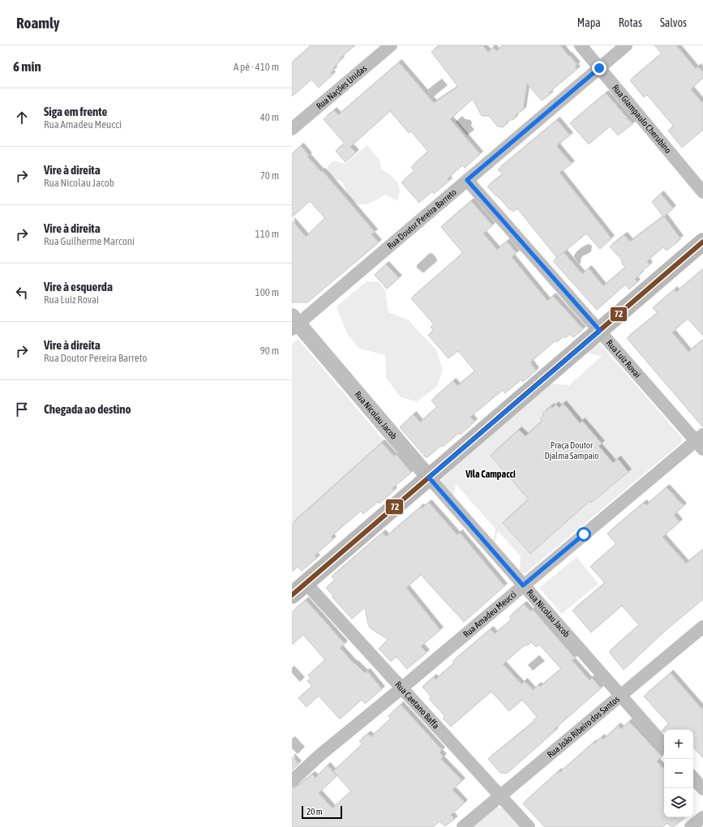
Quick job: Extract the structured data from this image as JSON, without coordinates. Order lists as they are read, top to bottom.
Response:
{
  "streets": {
    "street": [
      "Rua Nações Unidas",
      "Rua Giampaulo Cherubino",
      "Rua Doutor Pereira Barreto",
      "Rua Luiz Rovai",
      "Rua Nicolau Jacob",
      "Rua Amadeu Meucci",
      "Rua Caetano Baffa",
      "Rua João Ribeiro dos Santos"
    ]
  },
  "crossings": [
    ["Rua Giampaulo Cherubino", "Rua Doutor Pereira Barreto"],
    ["Rua Doutor Pereira Barreto", "Rua Luiz Rovai"],
    ["Rua Doutor Pereira Barreto", "Rua Nicolau Jacob"],
    ["Rua Luiz Rovai", "Rua Amadeu Meucci"],
    ["Rua Nicolau Jacob", "Rua Amadeu Meucci"],
    ["Rua Nicolau Jacob", "Rua João Ribeiro dos Santos"],
    ["Rua Amadeu Meucci", "Rua Caetano Baffa"],
    ["Rua Caetano Baffa", "Rua João Ribeiro dos Santos"]
  ],
  "districts": ["Vila Campacci"],
  "parks": ["Praça Doutor Djalma Sampaio"],
  "lines": ["transit line 72"],
  "scale_bar": "20 m",
  "page": {
    "header": "Roamly",
    "nav": ["Mapa", "Rotas", "Salvos"],
    "heading": ["6 min", "A pé · 410 m"],
    "list": [
      ["Siga em frente", "Rua Amadeu Meucci", "40 m"],
      ["Vire à direita", "Rua Nicolau Jacob", "70 m"],
      ["Vire à direita", "Rua Guilherme Marconi", "110 m"],
      ["Vire à esquerda", "Rua Luiz Rovai", "100 m"],
      ["Vire à direita", "Rua Doutor Pereira Barreto", "90 m"],
      "Chegada ao destino"
    ],
    "map_buttons": ["+", "−"],
    "scale": "20 m"
  }
}
